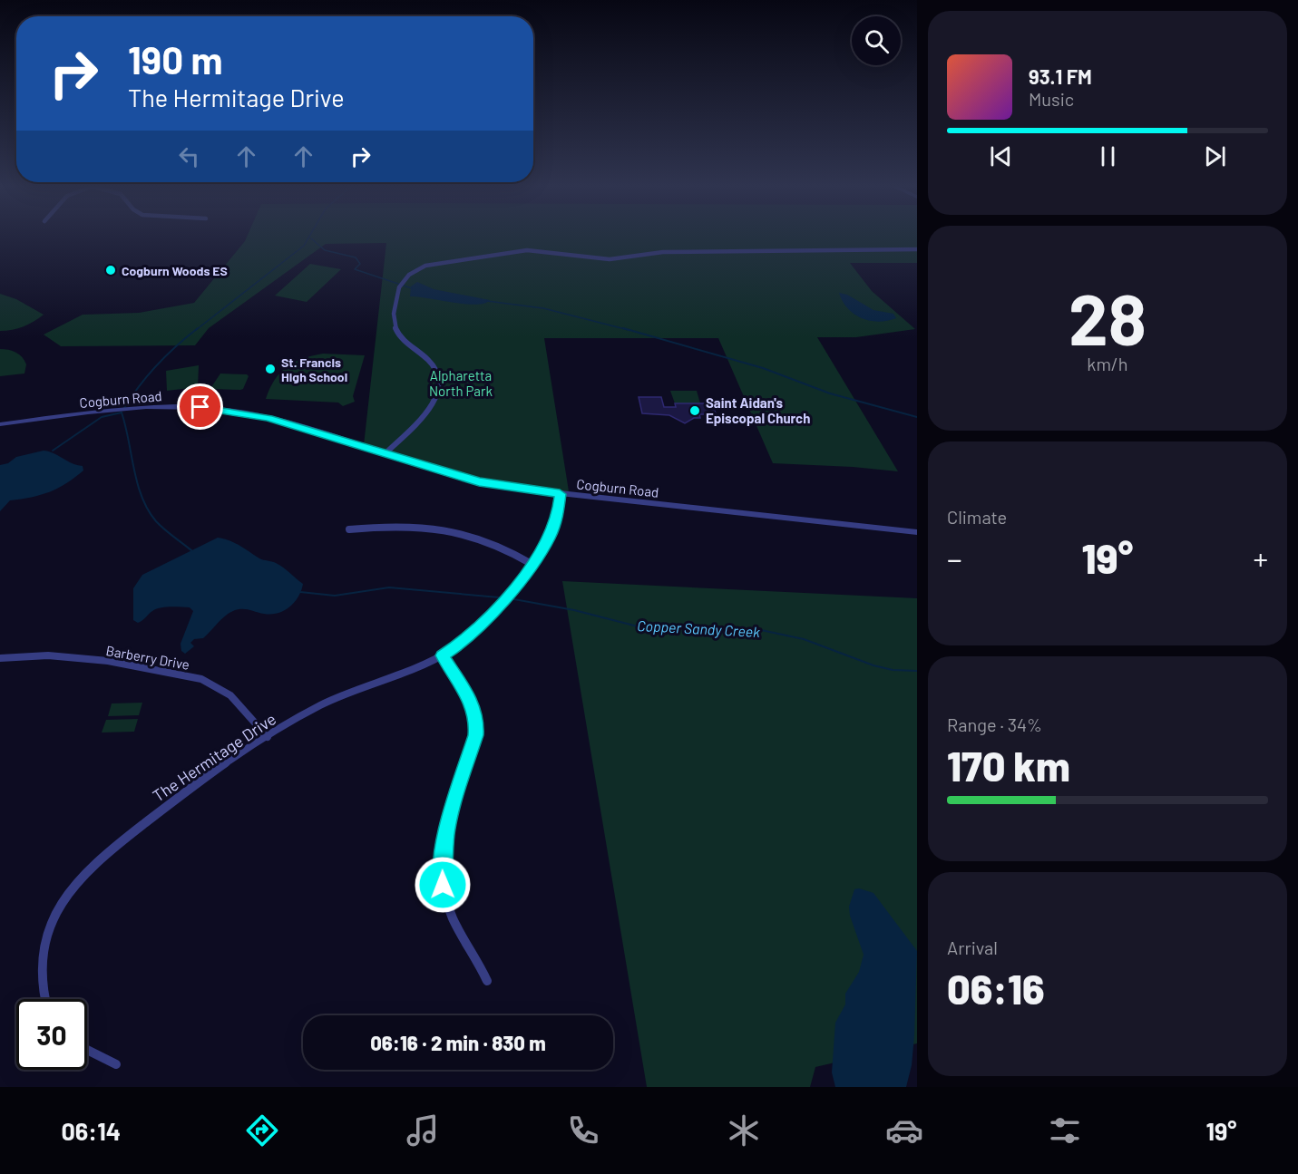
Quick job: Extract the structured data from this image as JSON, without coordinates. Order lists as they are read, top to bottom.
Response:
{
  "streets": {
    "street": ["Cogburn Road", "Barberry Drive", "The Hermitage Drive"]
  },
  "crossings": [
    ["Cogburn Road", "The Hermitage Drive"],
    ["Barberry Drive", "The Hermitage Drive"]
  ],
  "water": ["Copper Sandy Creek"],
  "parks": ["Alpharetta North Park"],
  "places": ["Cogburn Woods ES", "St. Francis High School", "Saint Aidan's Episcopal Church"],
  "page": {
    "turn": ["190 m", "The Hermitage Drive"],
    "song": ["93.1 FM", "Music"],
    "tile": [
      ["28", "km/h"],
      "Climate",
      ["Range · 34%", "170 km"],
      ["Arrival", "06:16"]
    ],
    "heat": ["−", "19°", "+"],
    "limit": "30",
    "trip": "06:16 · 2 min · 830 m",
    "tabs": ["06:14", "19°"]
  }
}
